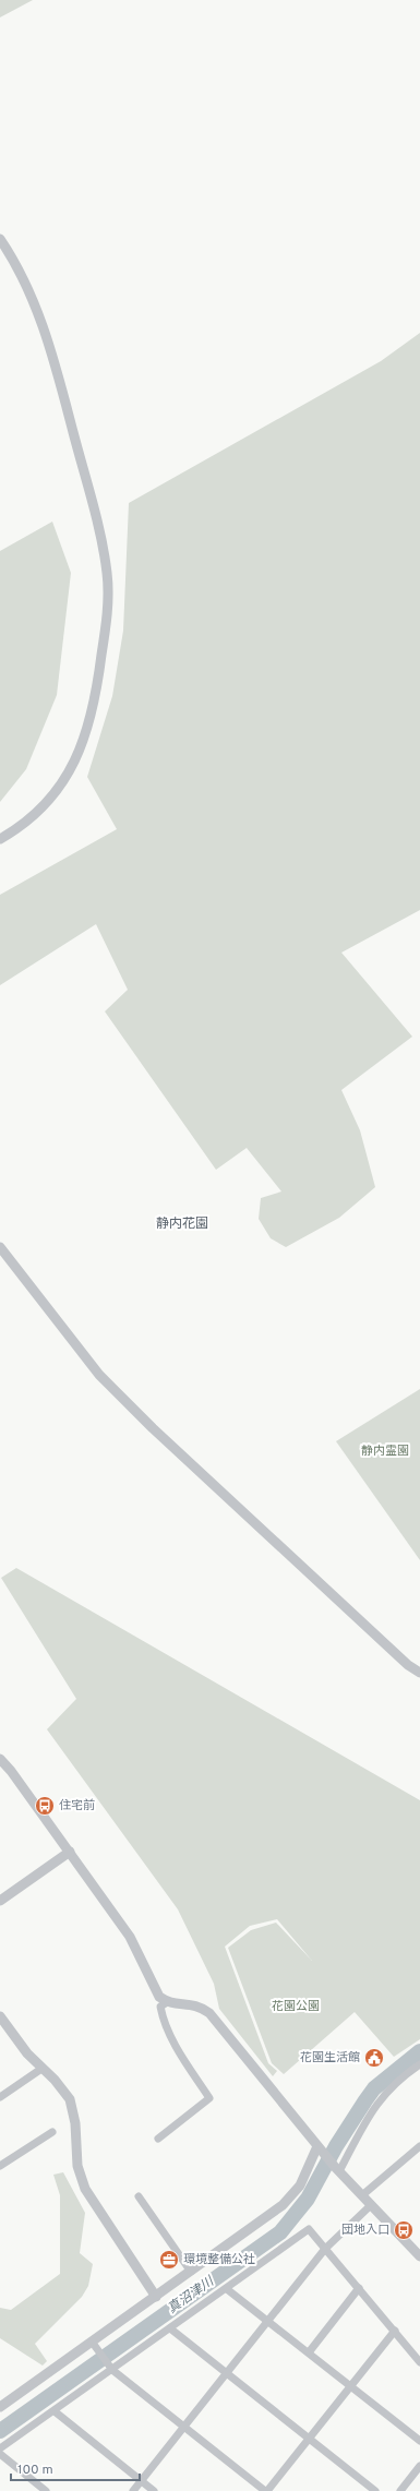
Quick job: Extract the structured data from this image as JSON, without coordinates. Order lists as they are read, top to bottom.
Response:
{
  "districts": ["静内花園"],
  "water": ["真沼津川"],
  "parks": ["静内霊園", "花園公園"],
  "places": {
    "bus stop": ["住宅前", "団地入口"],
    "public building": ["花園生活館"],
    "office": ["環境整備公社"]
  },
  "scale_bar": "100 m"
}
